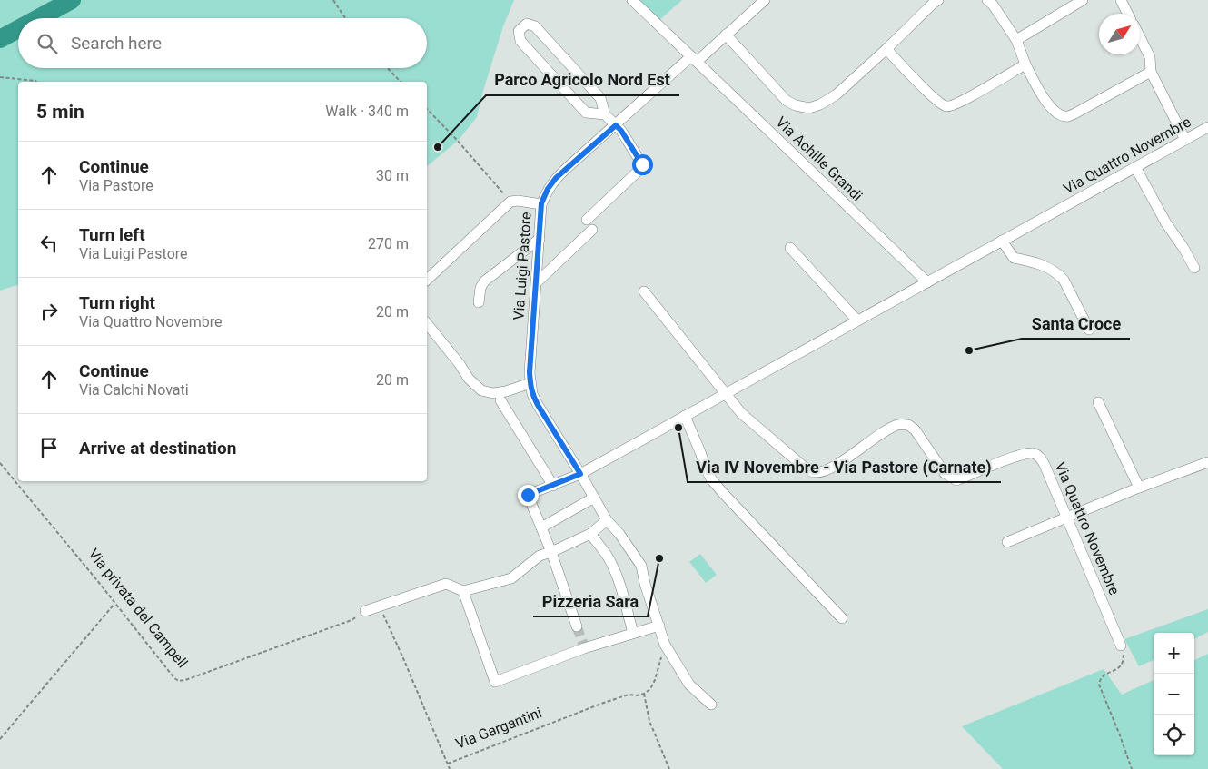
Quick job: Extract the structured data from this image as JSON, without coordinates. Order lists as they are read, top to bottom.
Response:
{
  "streets": {
    "street": ["Via Quattro Novembre", "Via Achille Grandi", "Via Luigi Pastore"],
    "path": ["Via privata del Campell", "Via Gargantini"]
  },
  "crossings": [
    ["Via Quattro Novembre", "Via Achille Grandi"],
    ["Via Quattro Novembre", "Via Luigi Pastore"],
    ["Via Achille Grandi", "Via Luigi Pastore"]
  ],
  "places": [
    "Parco Agricolo Nord Est",
    "Santa Croce",
    "Via IV Novembre - Via Pastore (Carnate)",
    "Pizzeria Sara"
  ],
  "north": "top right",
  "page": {
    "search": "Search here",
    "heading": ["5 min", "Walk · 340 m"],
    "list": [
      ["Continue", "Via Pastore", "30 m"],
      ["Turn left", "Via Luigi Pastore", "270 m"],
      ["Turn right", "Via Quattro Novembre", "20 m"],
      ["Continue", "Via Calchi Novati", "20 m"],
      "Arrive at destination"
    ],
    "map_buttons": ["+", "−"]
  }
}
